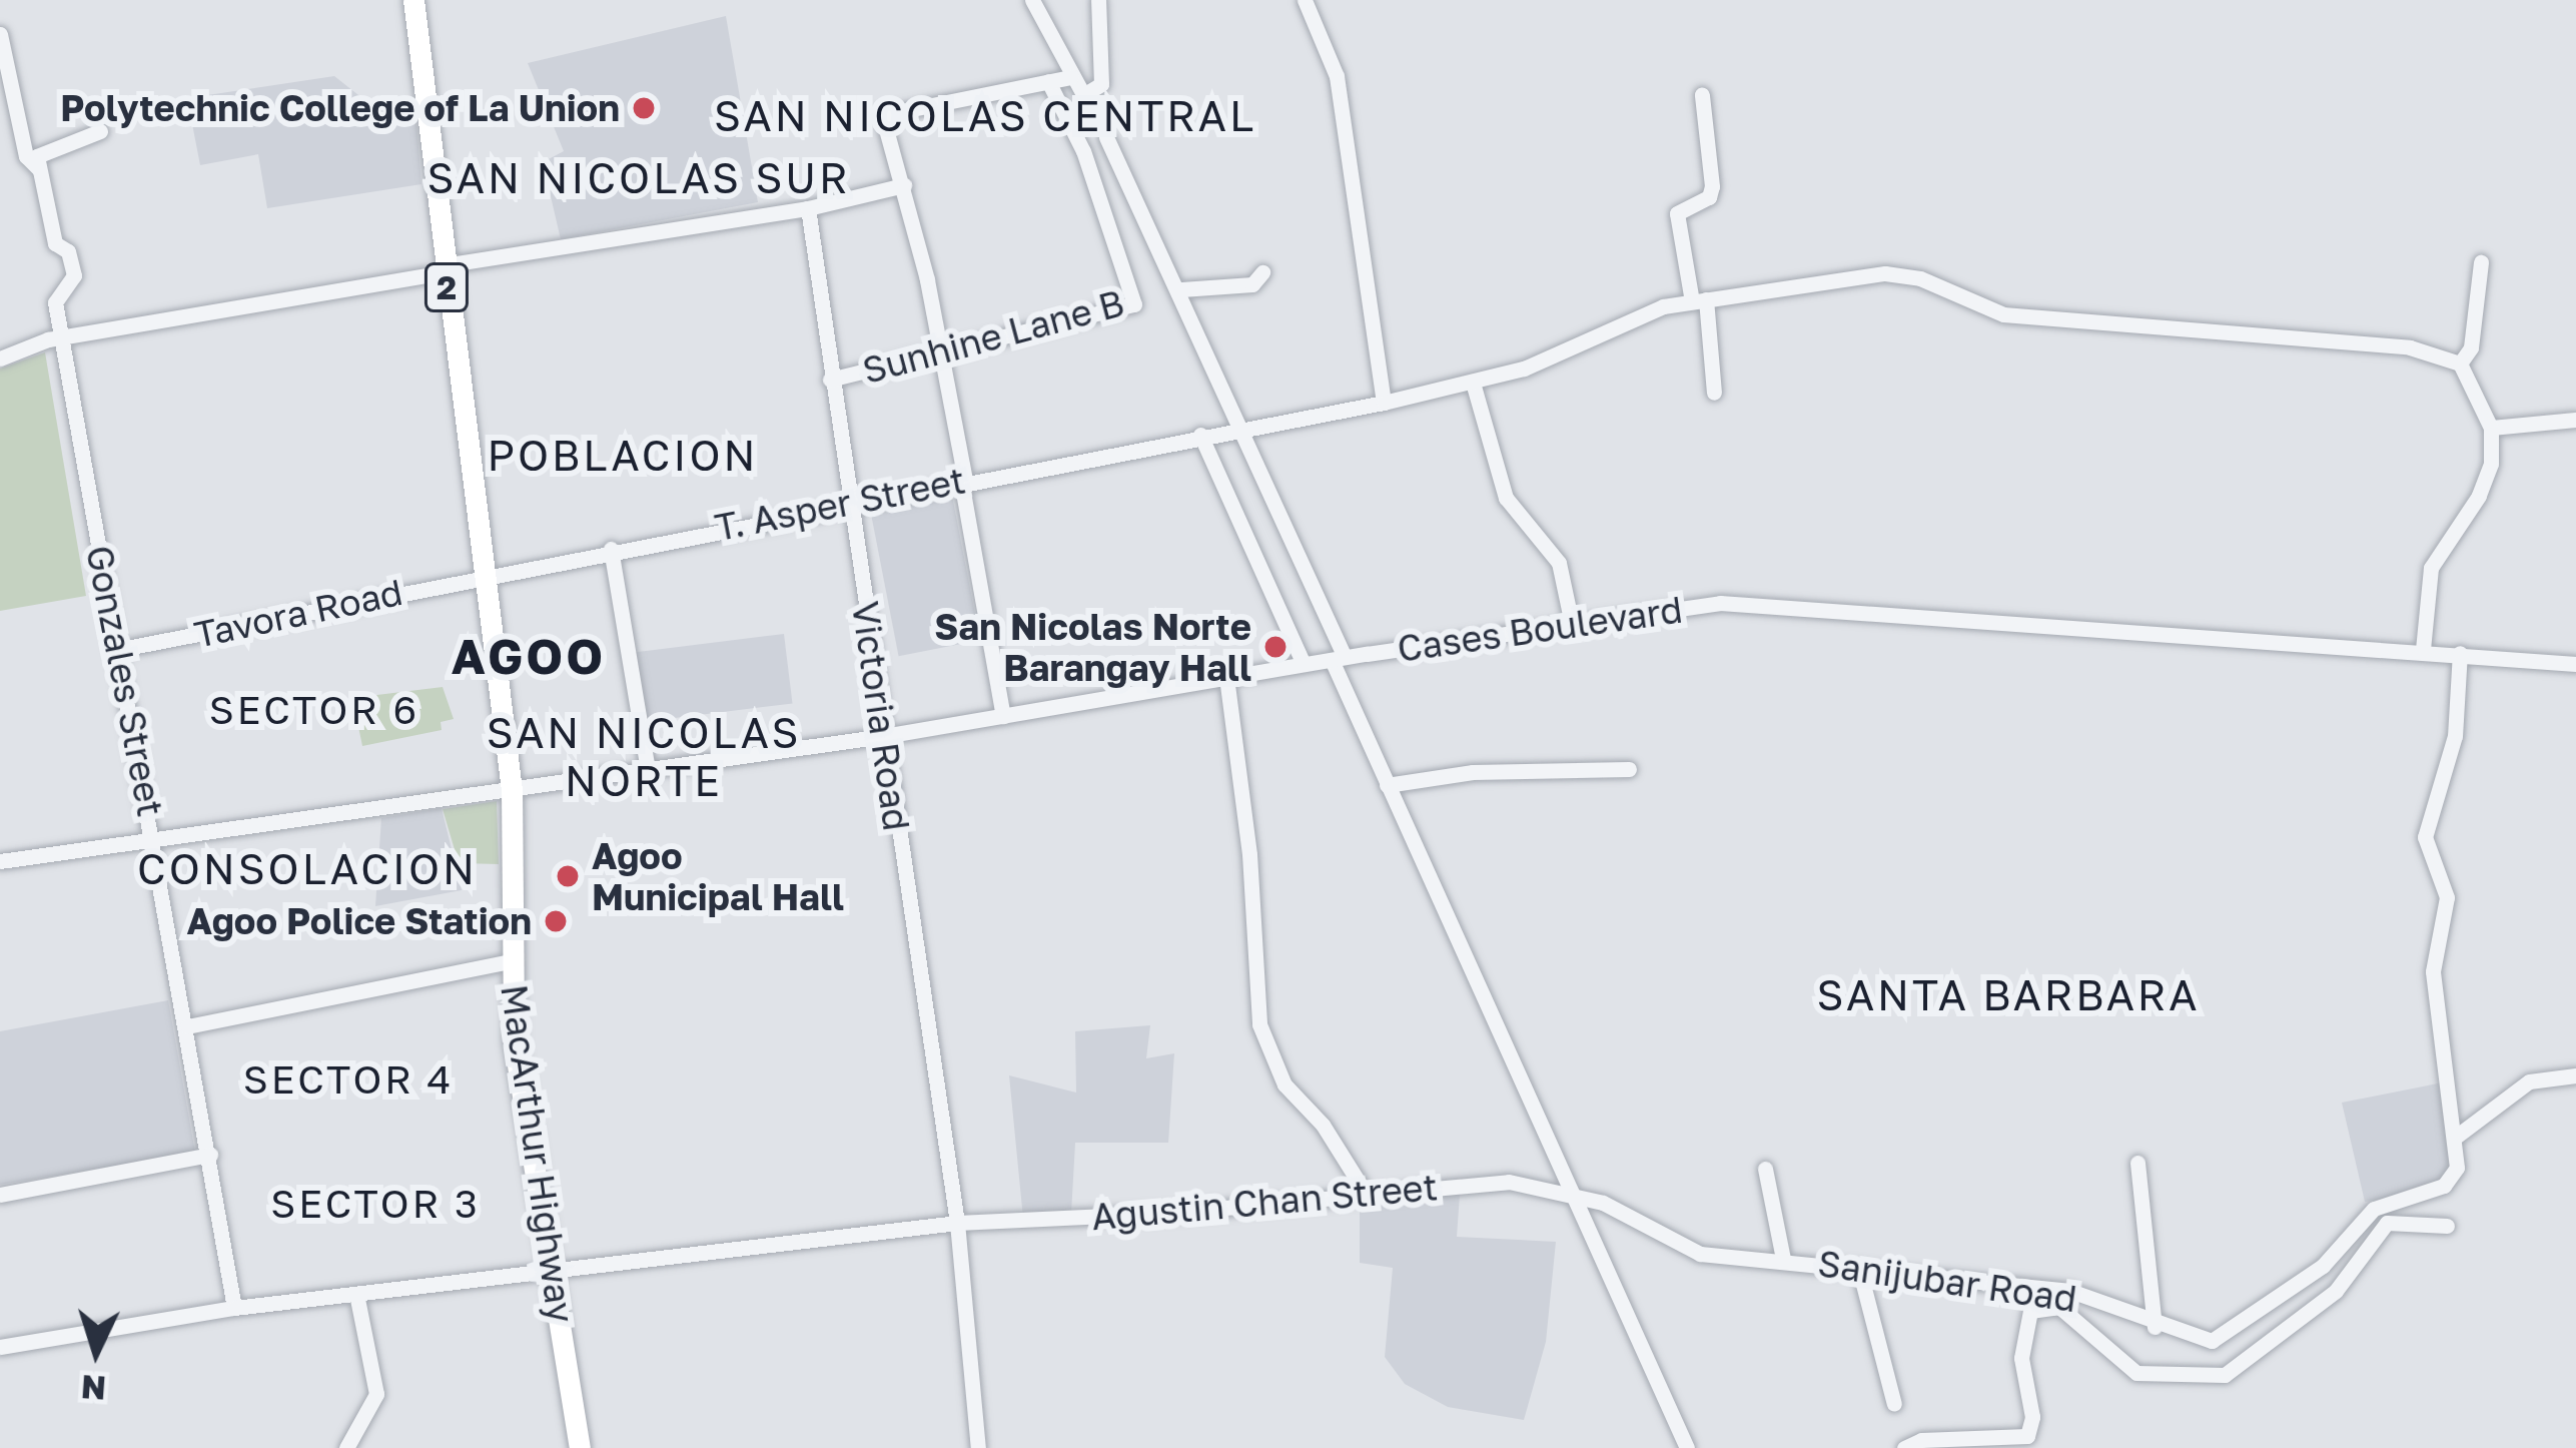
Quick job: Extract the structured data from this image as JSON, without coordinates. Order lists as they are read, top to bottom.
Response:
{
  "streets": {
    "highway": ["2", "MacArthur Highway"],
    "street": [
      "Sunhine Lane B",
      "T. Asper Street",
      "Tavora Road",
      "Cases Boulevard",
      "Gonzales Street",
      "Victoria Road",
      "Agustin Chan Street",
      "Sanijubar Road"
    ]
  },
  "crossings": [
    ["Sunhine Lane B", "Victoria Road"],
    ["T. Asper Street", "Tavora Road"],
    ["T. Asper Street", "Victoria Road"],
    ["T. Asper Street", "MacArthur Highway"],
    ["Tavora Road", "Gonzales Street"],
    ["Tavora Road", "MacArthur Highway"],
    ["Cases Boulevard", "Gonzales Street"],
    ["Cases Boulevard", "Victoria Road"],
    ["Cases Boulevard", "MacArthur Highway"],
    ["Gonzales Street", "Agustin Chan Street"],
    ["Victoria Road", "Agustin Chan Street"],
    ["MacArthur Highway", "Agustin Chan Street"],
    ["Agustin Chan Street", "Sanijubar Road"]
  ],
  "districts": [
    "SAN NICOLAS CENTRAL",
    "SAN NICOLAS SUR",
    "POBLACION",
    "AGOO",
    "SECTOR 6",
    "SAN NICOLAS NORTE",
    "CONSOLACION",
    "SANTA BARBARA",
    "SECTOR 4",
    "SECTOR 3"
  ],
  "places": [
    "Polytechnic College of La Union",
    "San Nicolas Norte Barangay Hall",
    "Agoo Municipal Hall",
    "Agoo Police Station"
  ],
  "north": "bottom"
}
